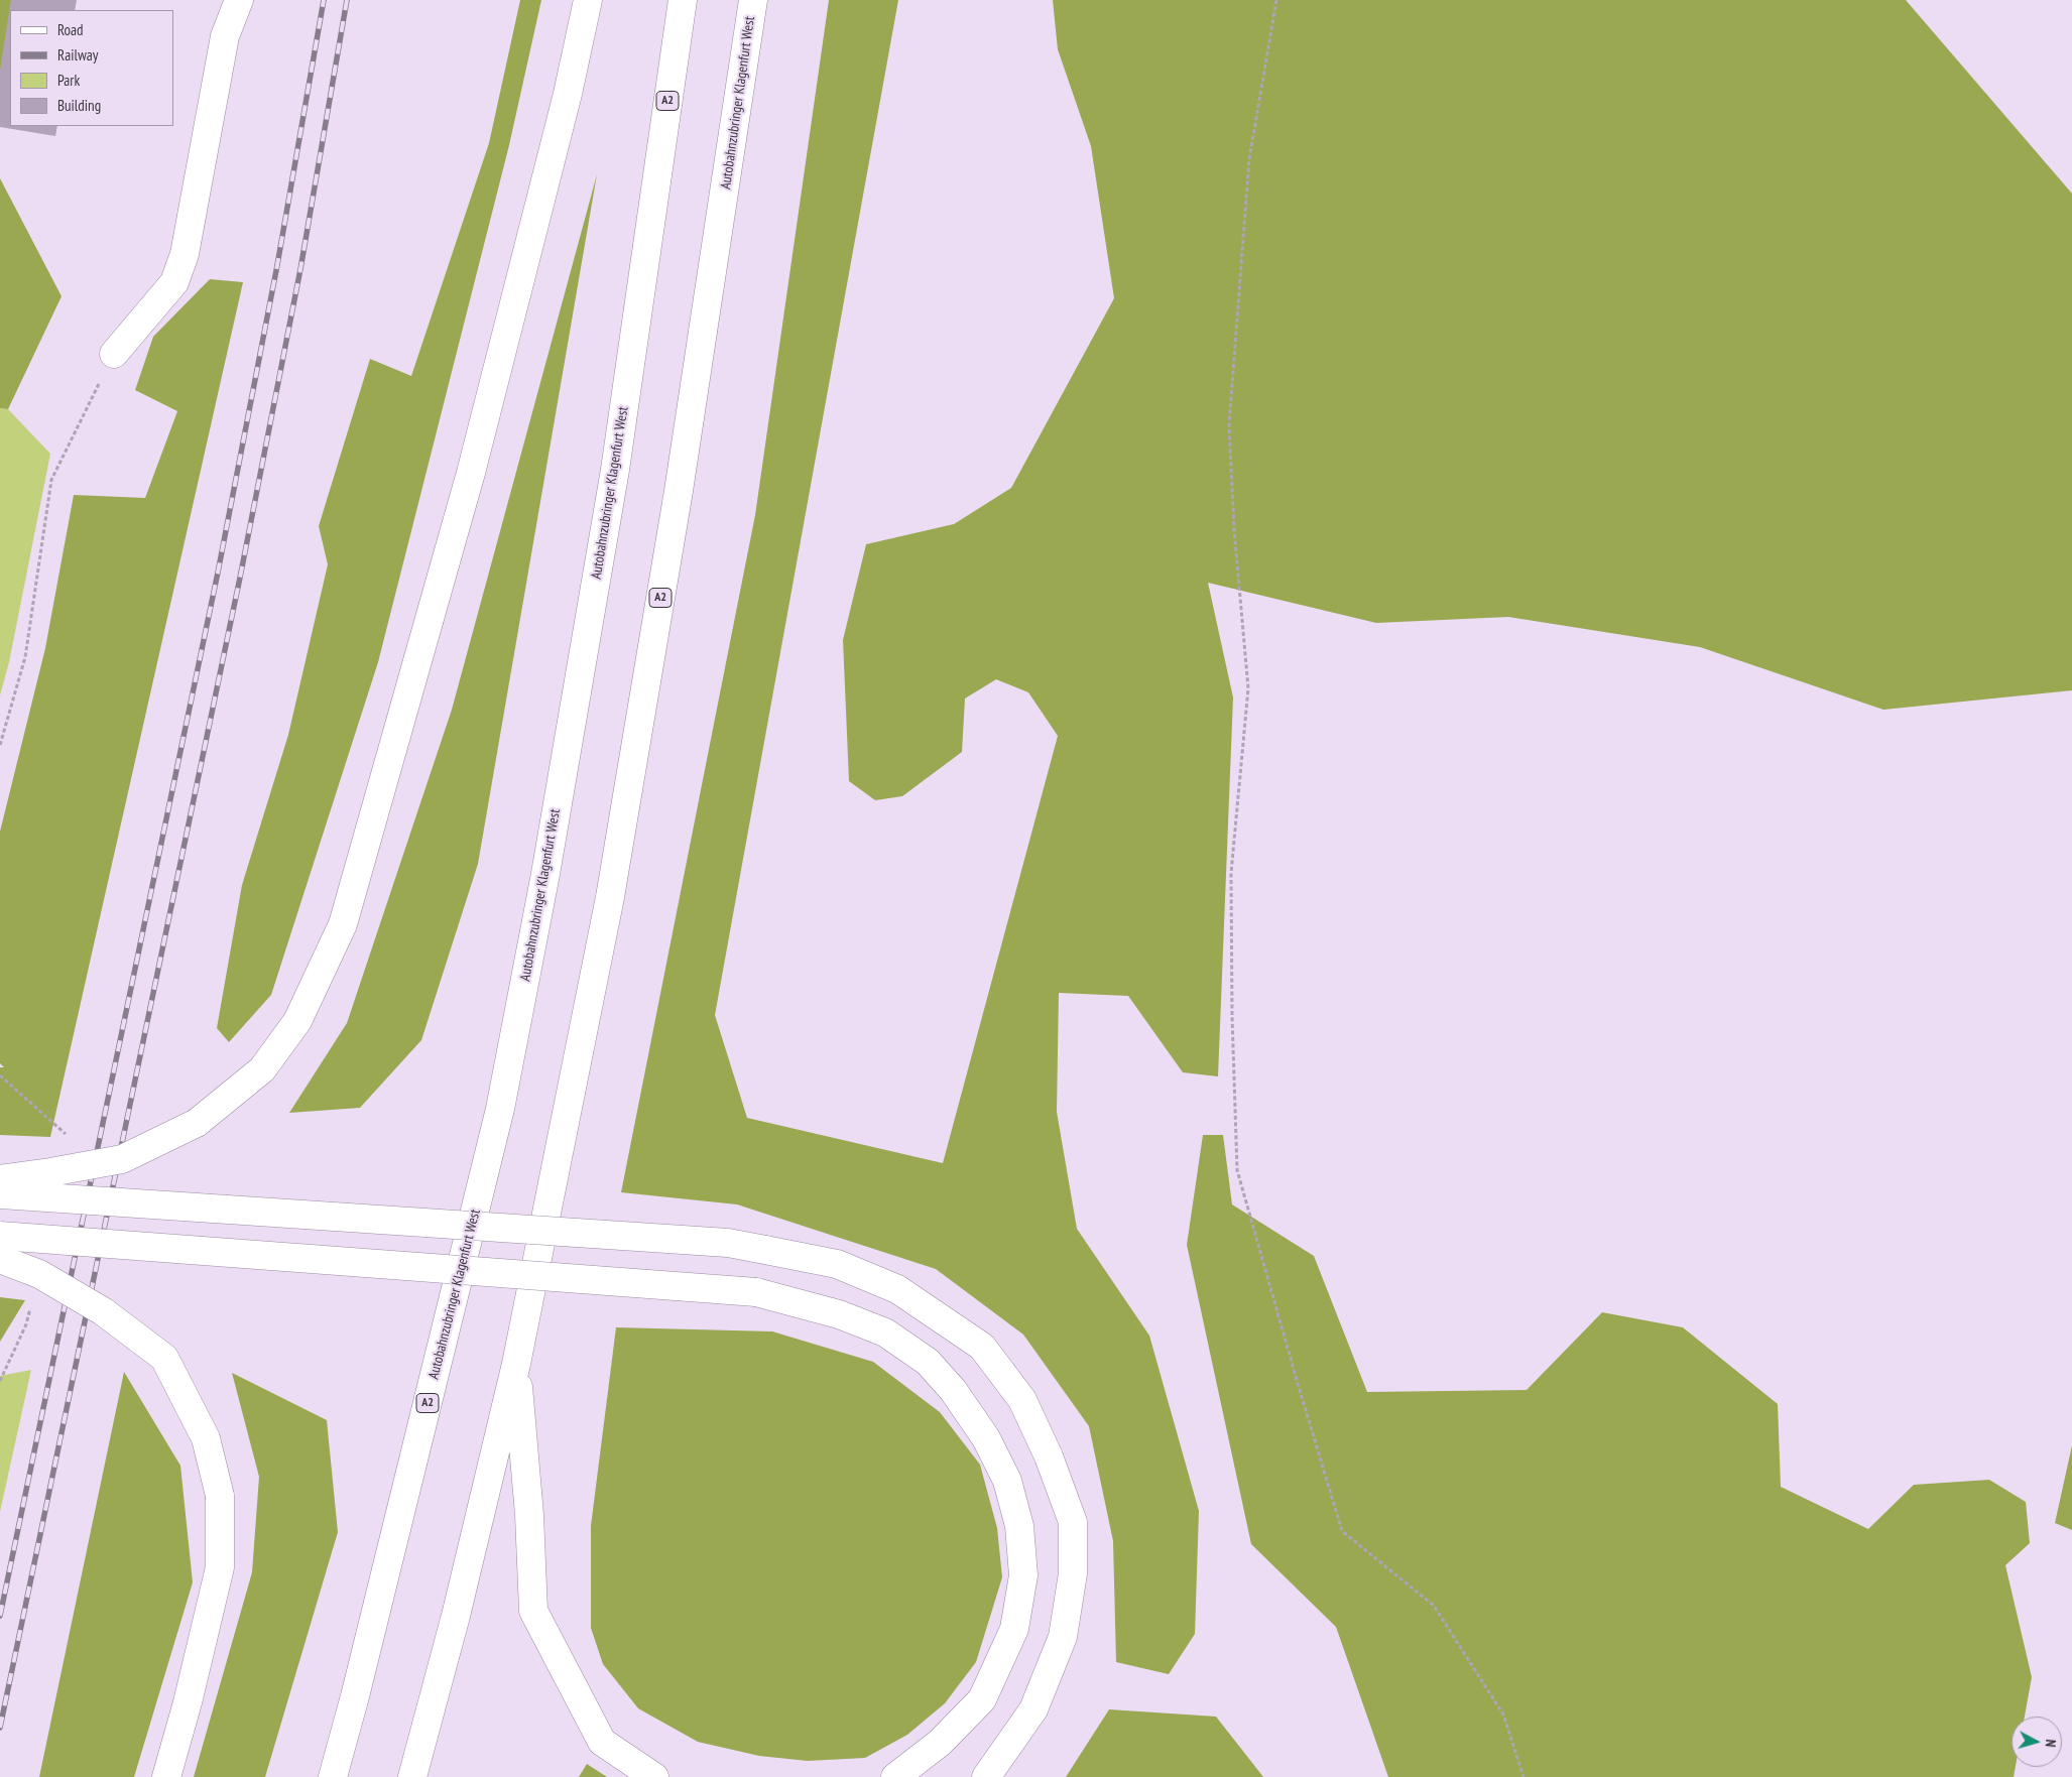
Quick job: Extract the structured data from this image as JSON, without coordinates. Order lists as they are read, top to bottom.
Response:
{
  "streets": {
    "main road": ["A2", "Autobahnzubringer Klagenfurt West"]
  },
  "legend": [
    "Road",
    "Railway",
    "Park",
    "Building"
  ],
  "north": "right"
}
